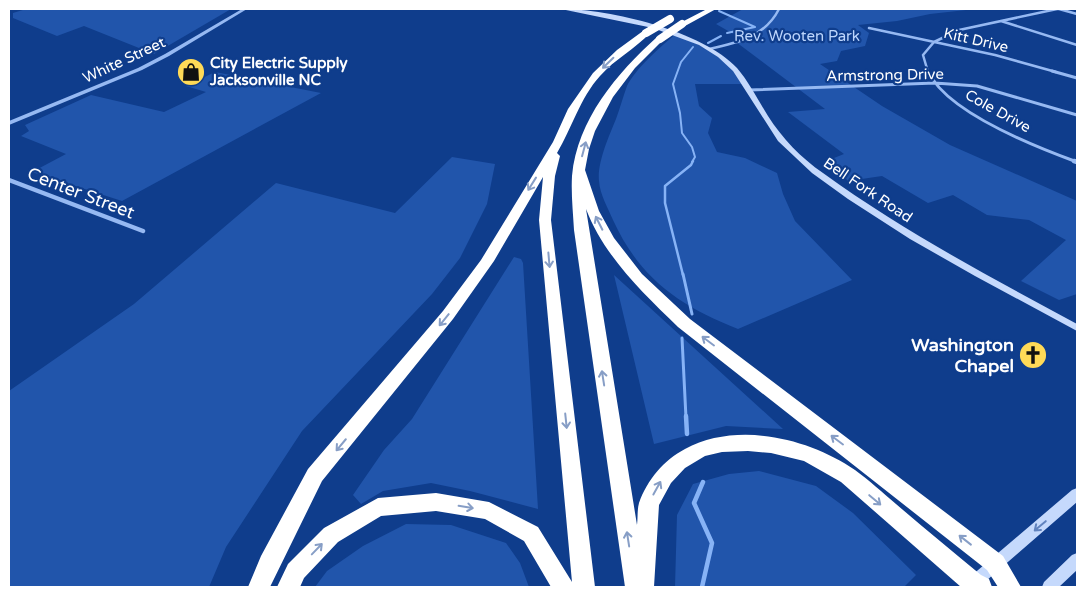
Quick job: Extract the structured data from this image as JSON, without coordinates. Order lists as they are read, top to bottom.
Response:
{
  "streets": {
    "main road": ["Bell Fork Road"],
    "street": [
      "Kitt Drive",
      "White Street",
      "Armstrong Drive",
      "Cole Drive",
      "Center Street"
    ]
  },
  "crossings": [
    ["Kitt Drive", "Cole Drive"],
    ["Armstrong Drive", "Cole Drive"],
    ["Armstrong Drive", "Bell Fork Road"]
  ],
  "parks": ["Rev. Wooten Park"],
  "places": {
    "shop": ["City Electric Supply Jacksonville NC"],
    "church": ["Washington Chapel"]
  }
}
